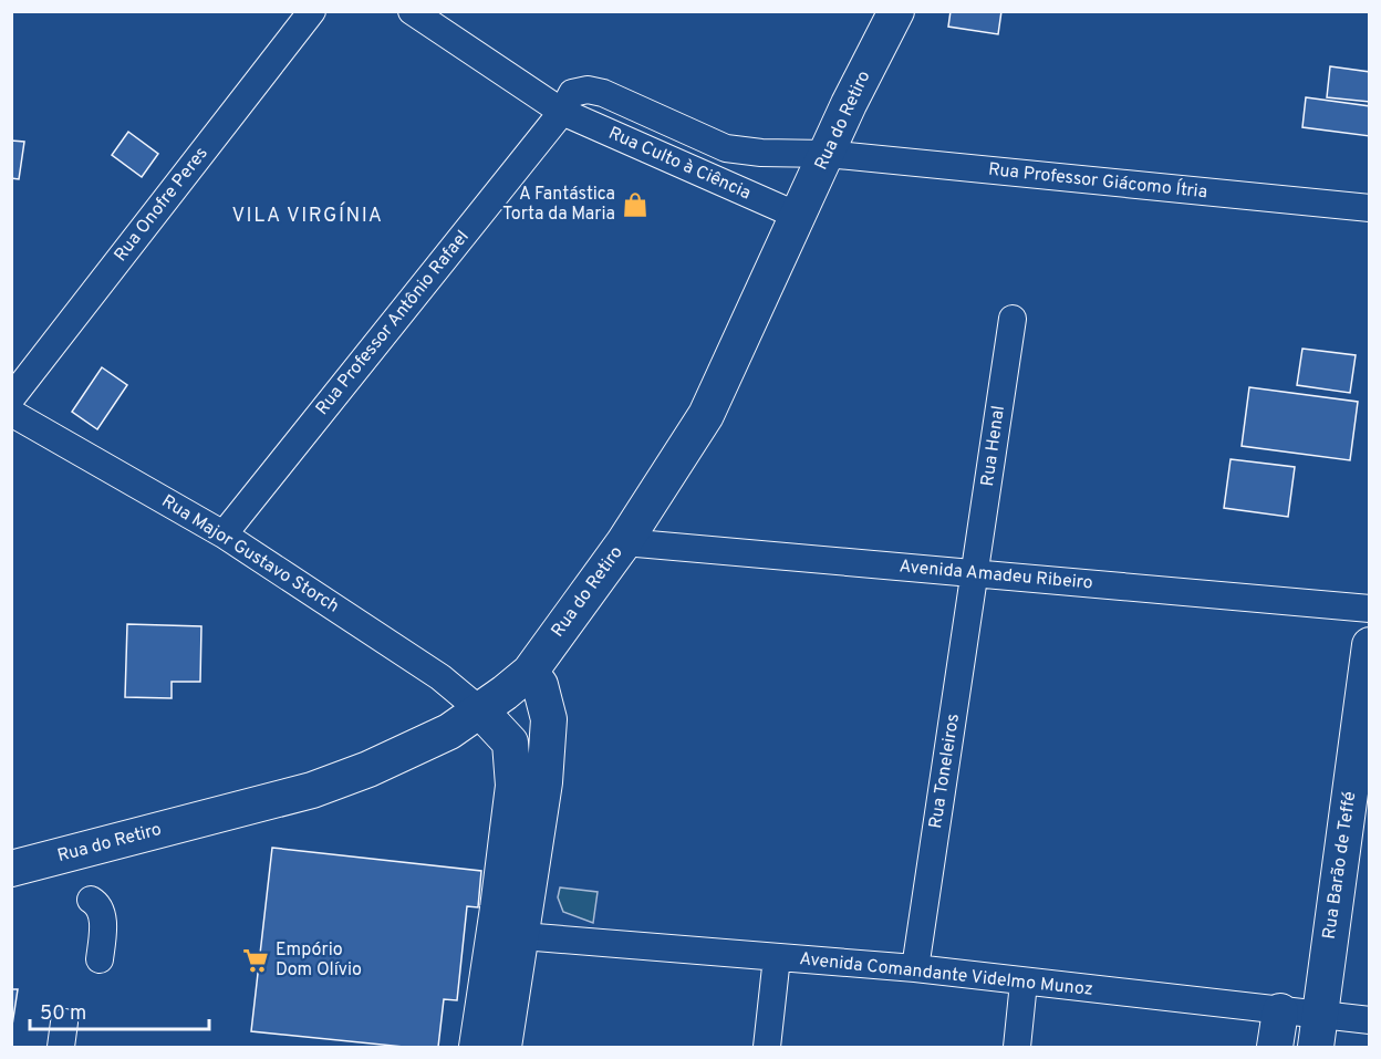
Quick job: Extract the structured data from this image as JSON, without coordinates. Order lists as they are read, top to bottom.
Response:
{
  "streets": {
    "main road": ["Rua do Retiro", "Rua Barão de Teffé"],
    "street": [
      "Rua Culto à Ciência",
      "Rua Professor Giácomo Ítria",
      "Rua Onofre Peres",
      "Rua Professor Antônio Rafael",
      "Rua Henal",
      "Rua Major Gustavo Storch",
      "Avenida Amadeu Ribeiro",
      "Rua Toneleiros",
      "Avenida Comandante Videlmo Munoz"
    ]
  },
  "crossings": [
    ["Rua do Retiro", "Rua Culto à Ciência"],
    ["Rua do Retiro", "Rua Professor Giácomo Ítria"],
    ["Rua do Retiro", "Rua Major Gustavo Storch"],
    ["Rua do Retiro", "Avenida Amadeu Ribeiro"],
    ["Rua Culto à Ciência", "Rua Professor Giácomo Ítria"],
    ["Rua Culto à Ciência", "Rua Professor Antônio Rafael"],
    ["Rua Professor Antônio Rafael", "Rua Major Gustavo Storch"],
    ["Rua Henal", "Avenida Amadeu Ribeiro"],
    ["Rua Henal", "Rua Toneleiros"],
    ["Avenida Amadeu Ribeiro", "Rua Toneleiros"],
    ["Rua Toneleiros", "Avenida Comandante Videlmo Munoz"],
    ["Rua Barão de Teffé", "Avenida Comandante Videlmo Munoz"]
  ],
  "districts": ["VILA VIRGÍNIA"],
  "places": {
    "shop": ["A Fantástica Torta da Maria"],
    "supermarket": ["Empório Dom Olívio"]
  },
  "scale_bar": "50 m"
}
